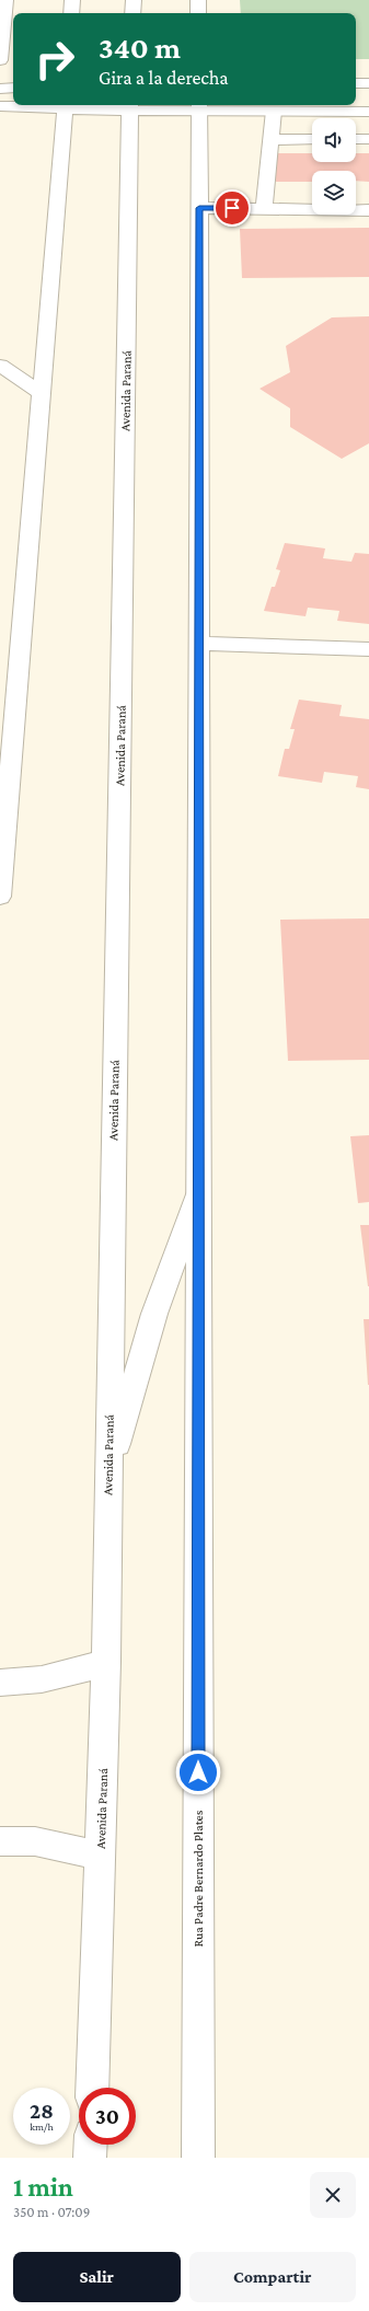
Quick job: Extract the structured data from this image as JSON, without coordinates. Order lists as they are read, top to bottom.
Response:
{
  "streets": {
    "main road": ["Avenida Paraná", "Rua Padre Bernardo Plates"]
  },
  "page": {
    "turn": ["340 m", "Gira a la derecha"],
    "speed": "28 km/h",
    "limit": "30",
    "heading": ["1 min", "350 m · 07:09"],
    "buttons": ["Salir", "Compartir"]
  }
}
